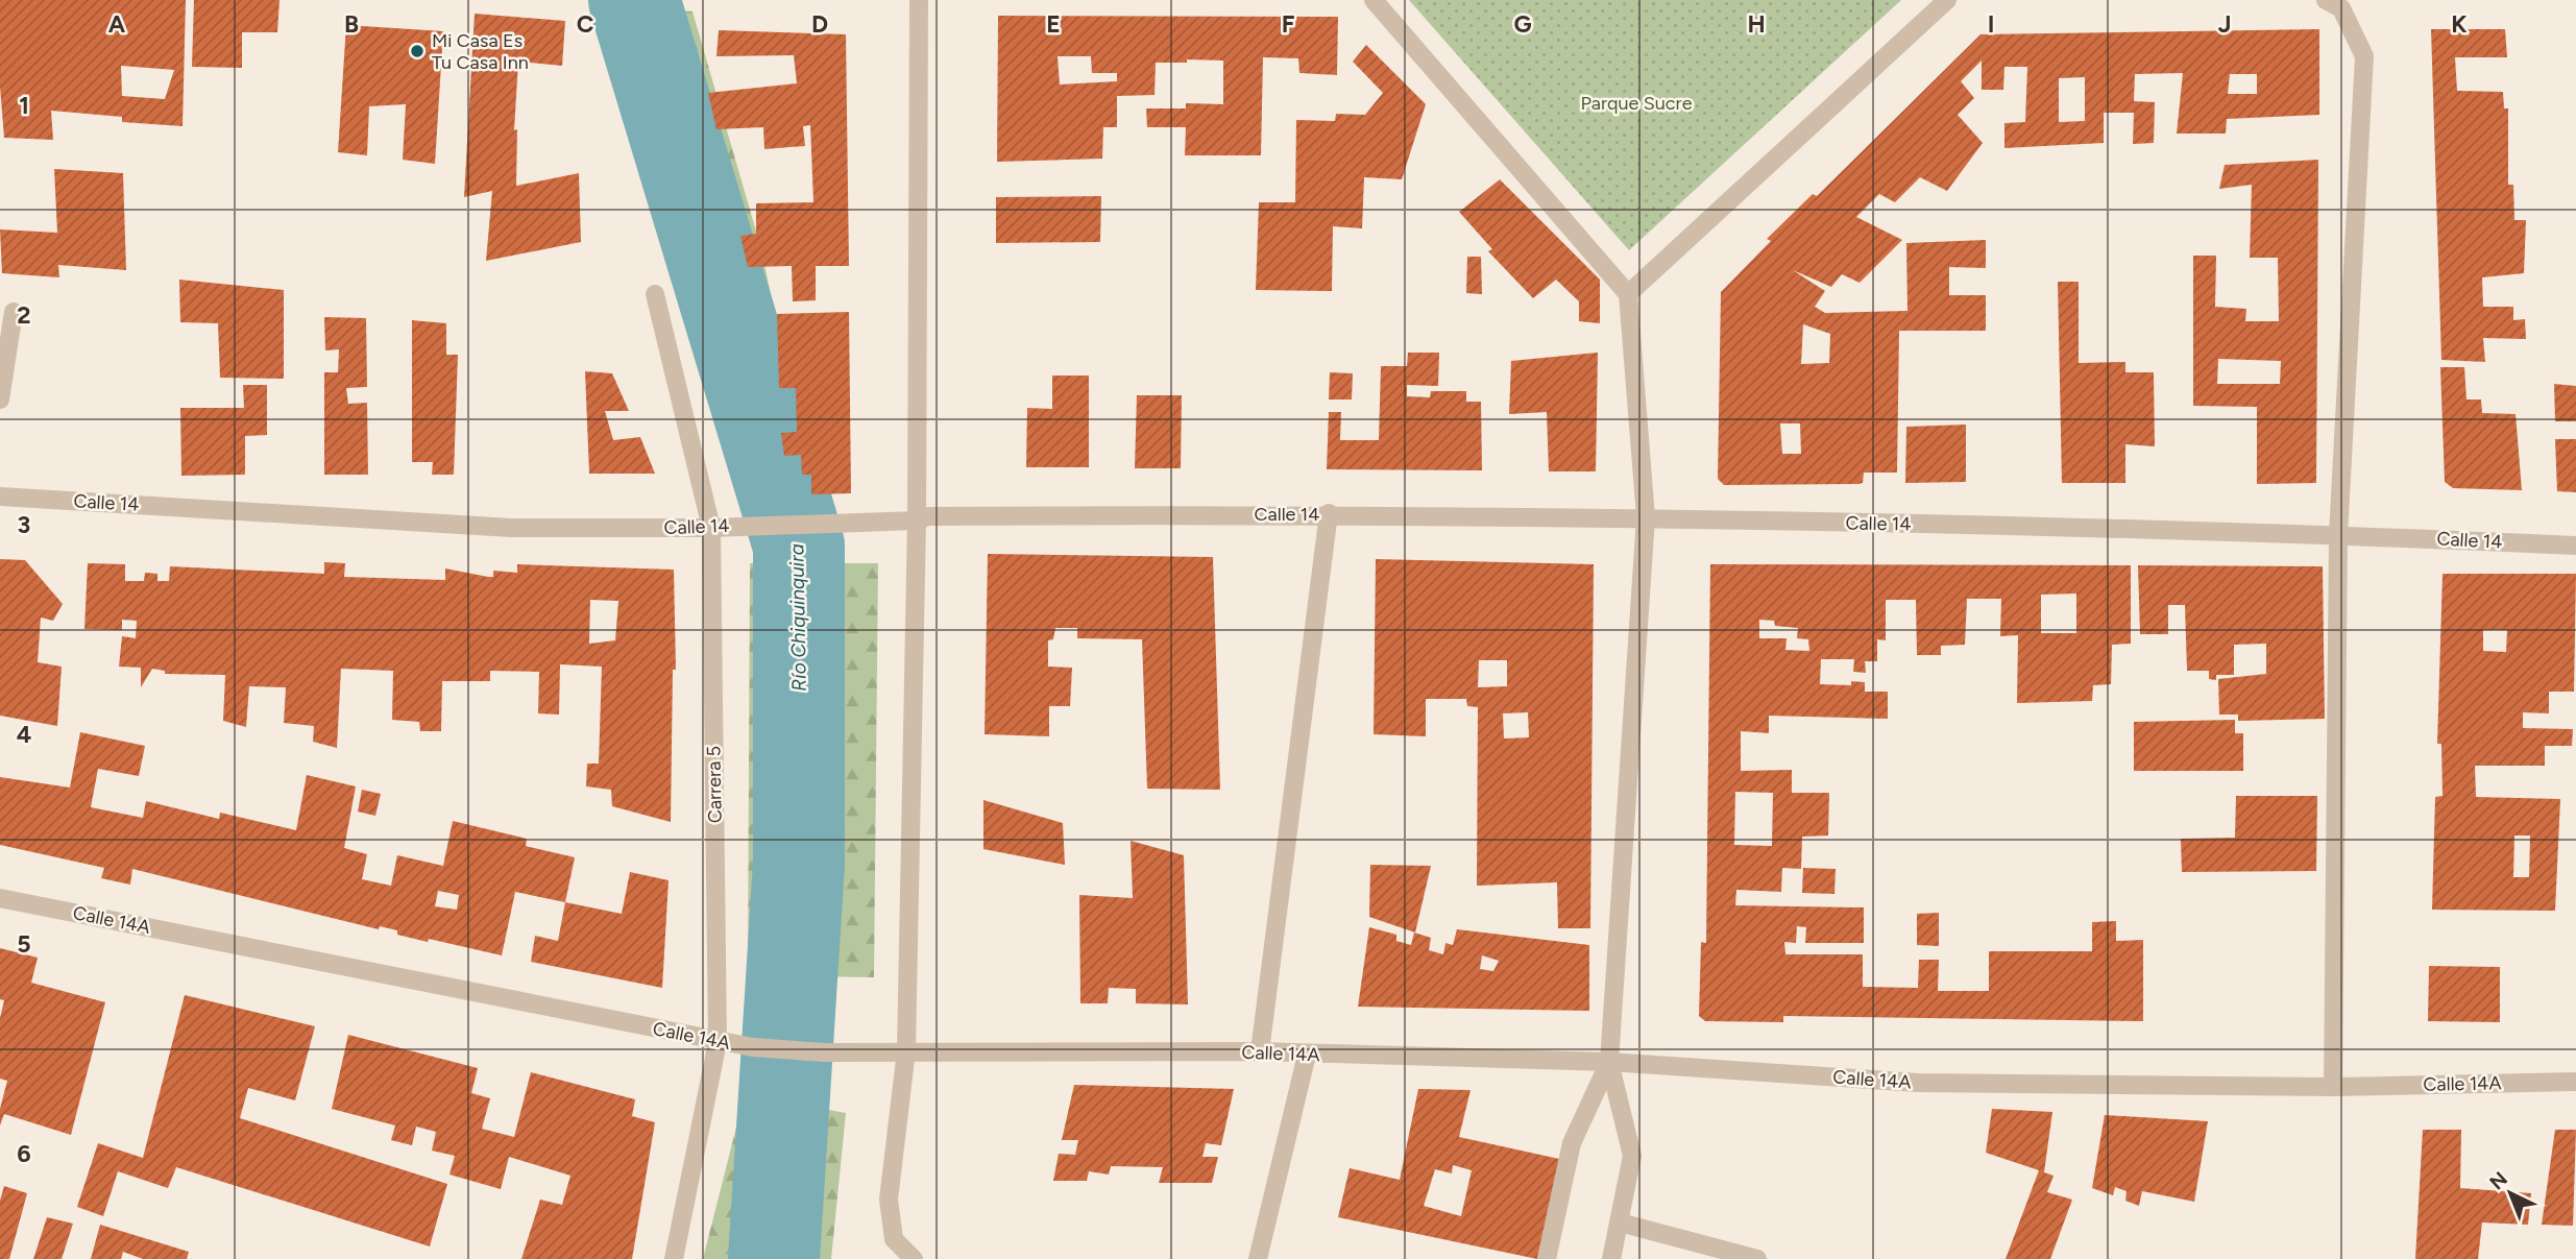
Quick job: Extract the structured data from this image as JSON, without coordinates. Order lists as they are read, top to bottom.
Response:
{
  "streets": {
    "street": ["Calle 14", "Carrera 5", "Calle 14A"]
  },
  "crossings": [
    ["Calle 14", "Carrera 5"],
    ["Carrera 5", "Calle 14A"]
  ],
  "water": ["Río Chiquinquira"],
  "parks": ["Parque Sucre"],
  "places": ["Mi Casa Es Tu Casa Inn"],
  "north": "top left",
  "grid": {
    "columns": [
      "A",
      "B",
      "C",
      "D",
      "E",
      "F",
      "G",
      "H",
      "I",
      "J",
      "K"
    ],
    "rows": [
      "1",
      "2",
      "3",
      "4",
      "5",
      "6"
    ]
  }
}
